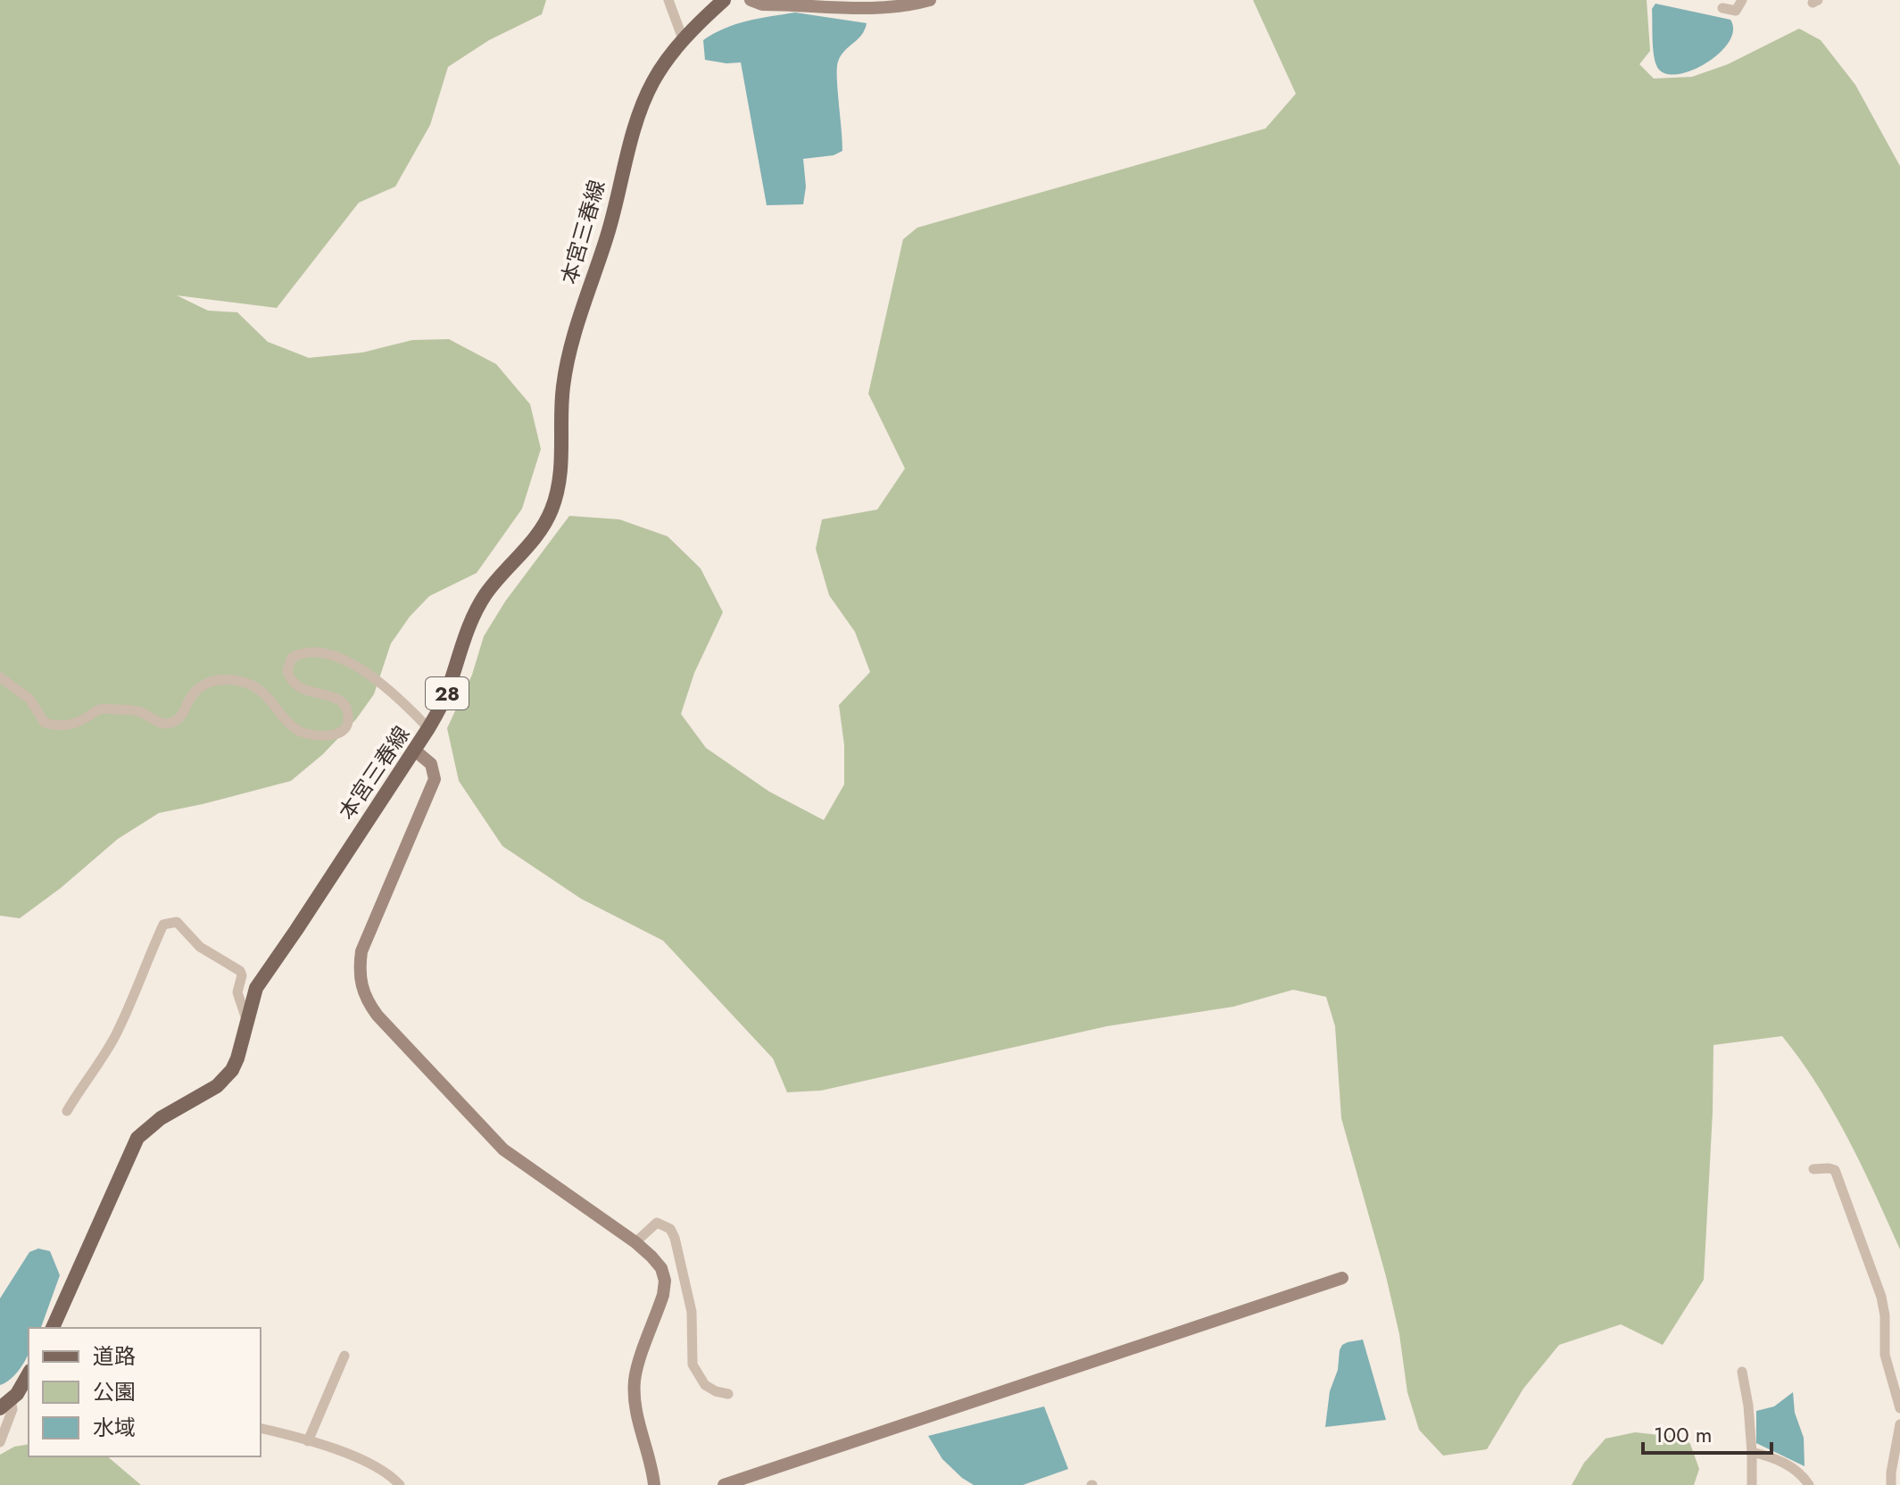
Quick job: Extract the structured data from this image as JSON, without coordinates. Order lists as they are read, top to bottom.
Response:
{
  "streets": {
    "main road": ["本宮三春線", "28"]
  },
  "legend": ["道路", "公園", "水域"],
  "scale_bar": "100 m"
}
